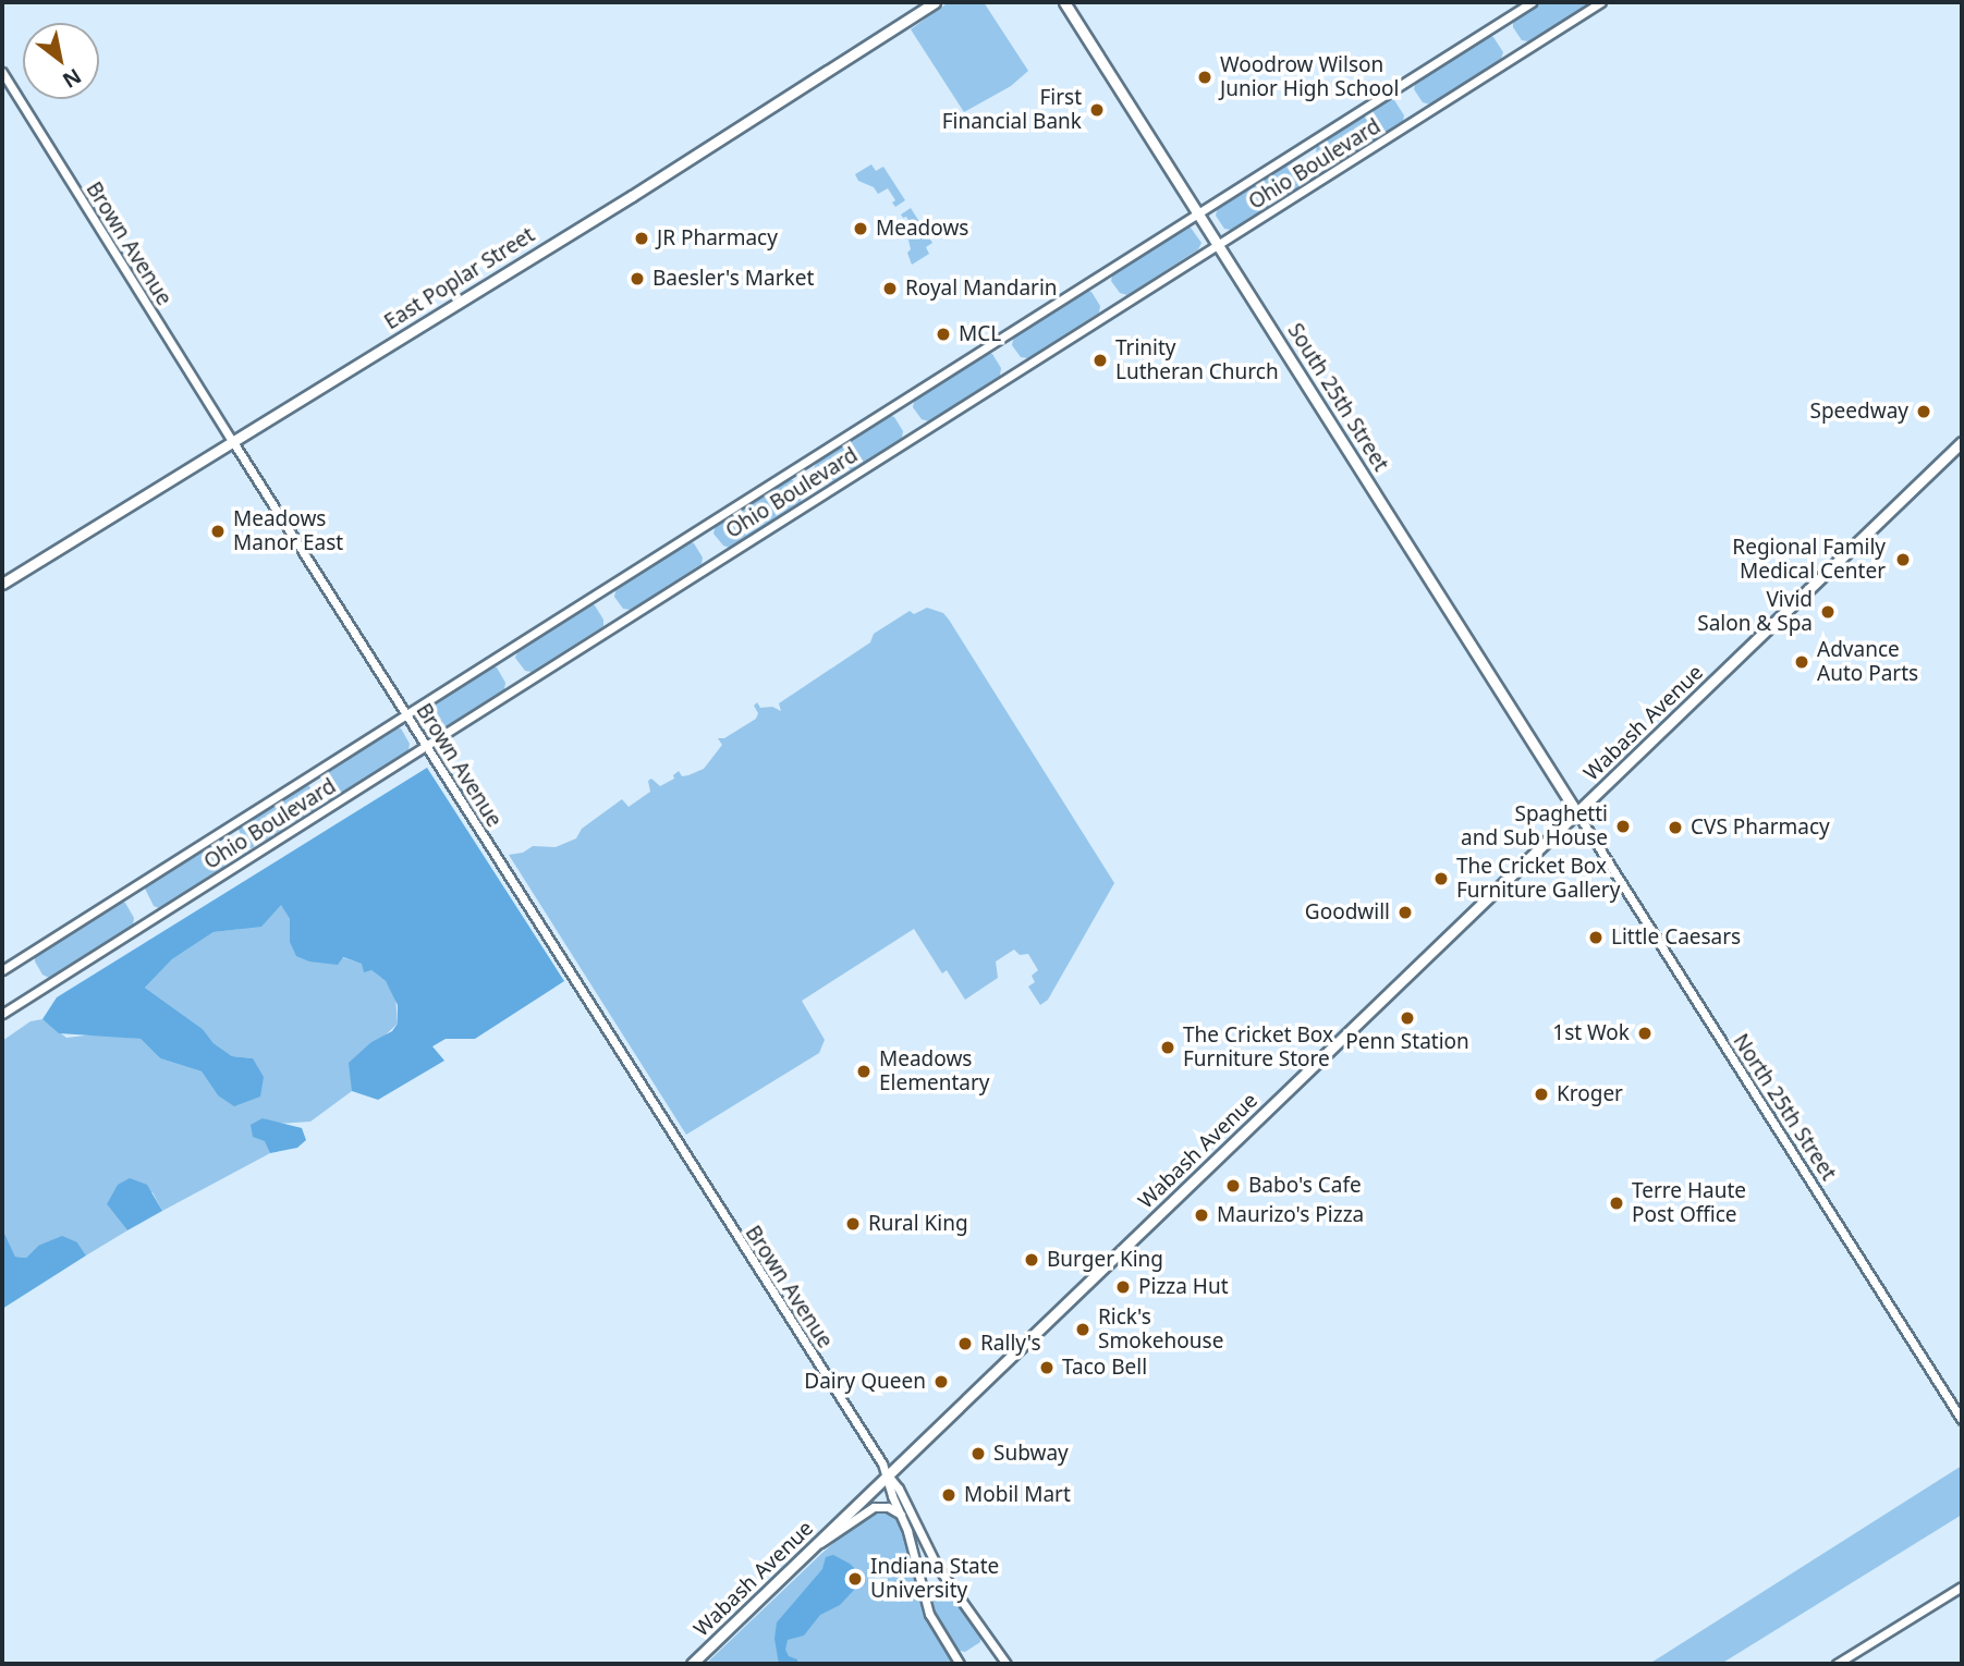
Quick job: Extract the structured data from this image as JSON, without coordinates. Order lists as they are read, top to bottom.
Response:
{
  "streets": {
    "main road": ["East Poplar Street", "South 25th Street", "Wabash Avenue"],
    "street": ["Ohio Boulevard", "Brown Avenue", "North 25th Street"]
  },
  "crossings": [
    ["Ohio Boulevard", "Brown Avenue"],
    ["Ohio Boulevard", "South 25th Street"],
    ["Brown Avenue", "East Poplar Street"],
    ["Brown Avenue", "Wabash Avenue"],
    ["South 25th Street", "Wabash Avenue"],
    ["South 25th Street", "North 25th Street"],
    ["Wabash Avenue", "North 25th Street"]
  ],
  "places": [
    "Woodrow Wilson Junior High School",
    "First Financial Bank",
    "Meadows",
    "JR Pharmacy",
    "Baesler's Market",
    "Royal Mandarin",
    "MCL",
    "Trinity Lutheran Church",
    "Speedway",
    "Meadows Manor East",
    "Regional Family Medical Center",
    "Vivid Salon & Spa",
    "Advance Auto Parts",
    "Spaghetti and Sub House",
    "CVS Pharmacy",
    "The Cricket Box Furniture Gallery",
    "Goodwill",
    "Little Caesars",
    "Penn Station",
    "1st Wok",
    "The Cricket Box Furniture Store",
    "Meadows Elementary",
    "Kroger",
    "Babo's Cafe",
    "Terre Haute Post Office",
    "Maurizo's Pizza",
    "Rural King",
    "Burger King",
    "Pizza Hut",
    "Rick's Smokehouse",
    "Rally's",
    "Taco Bell",
    "Dairy Queen",
    "Subway",
    "Mobil Mart",
    "Indiana State University"
  ],
  "north": "bottom right"
}
